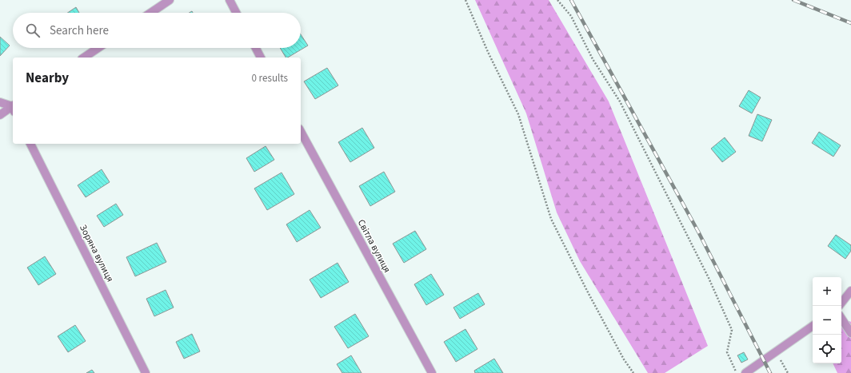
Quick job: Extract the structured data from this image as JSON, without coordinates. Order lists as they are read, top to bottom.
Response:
{
  "streets": {
    "street": ["Світла вулиця", "Зоряна вулиця"]
  },
  "page": {
    "search": "Search here",
    "heading": ["Nearby", "0 results"],
    "map_buttons": ["+", "−"]
  }
}
